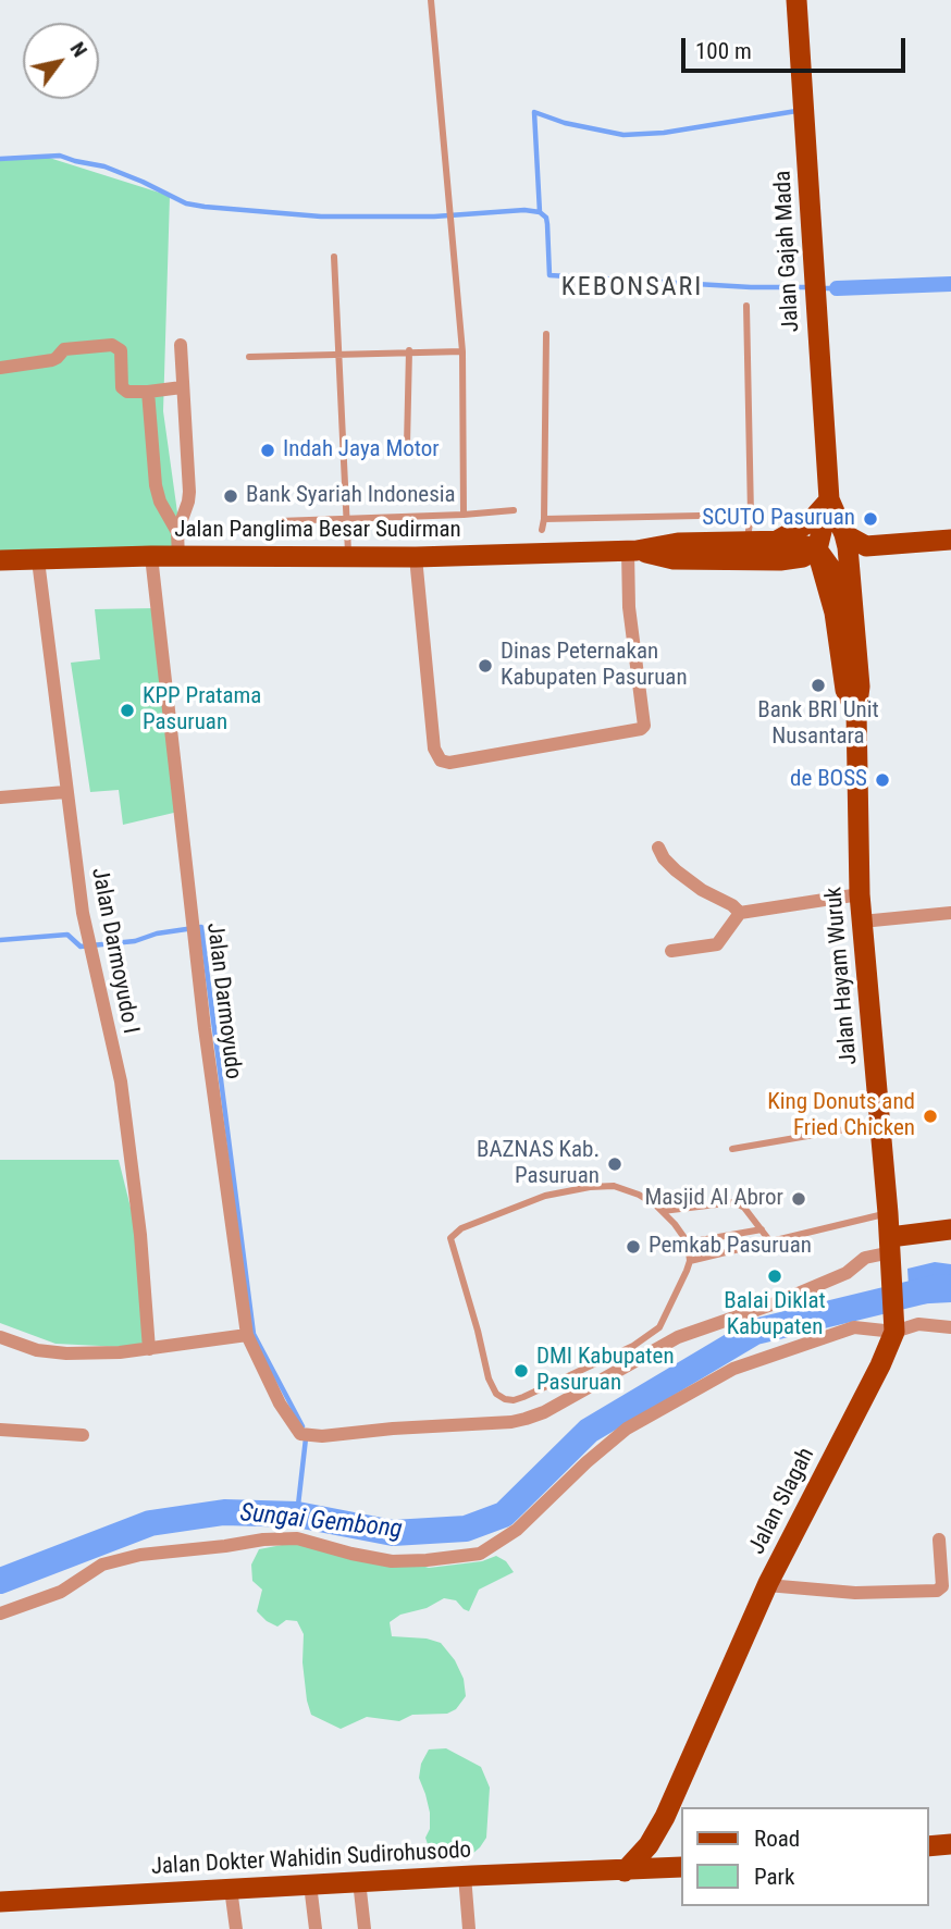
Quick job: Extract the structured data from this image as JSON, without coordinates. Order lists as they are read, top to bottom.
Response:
{
  "streets": {
    "main road": [
      "Jalan Gajah Mada",
      "Jalan Panglima Besar Sudirman",
      "Jalan Hayam Wuruk",
      "Jalan Slagah",
      "Jalan Dokter Wahidin Sudirohusodo"
    ],
    "street": ["Jalan Darmoyudo I", "Jalan Darmoyudo"]
  },
  "crossings": [
    ["Jalan Panglima Besar Sudirman", "Jalan Darmoyudo I"],
    ["Jalan Panglima Besar Sudirman", "Jalan Hayam Wuruk"],
    ["Jalan Panglima Besar Sudirman", "Jalan Darmoyudo"],
    ["Jalan Hayam Wuruk", "Jalan Darmoyudo"],
    ["Jalan Hayam Wuruk", "Jalan Slagah"],
    ["Jalan Darmoyudo", "Jalan Slagah"],
    ["Jalan Slagah", "Jalan Dokter Wahidin Sudirohusodo"]
  ],
  "districts": ["KEBONSARI"],
  "water": ["Sungai Gembong"],
  "places": [
    "Indah Jaya Motor",
    "Bank Syariah Indonesia",
    "SCUTO Pasuruan",
    "Dinas Peternakan Kabupaten Pasuruan",
    "Bank BRI Unit Nusantara",
    "KPP Pratama Pasuruan",
    "de BOSS",
    "King Donuts and Fried Chicken",
    "BAZNAS Kab. Pasuruan",
    "Masjid Al Abror",
    "Pemkab Pasuruan",
    "Balai Diklat Kabupaten",
    "DMI Kabupaten Pasuruan"
  ],
  "legend": ["Road", "Park"],
  "scale_bar": "100 m",
  "north": "top right"
}
